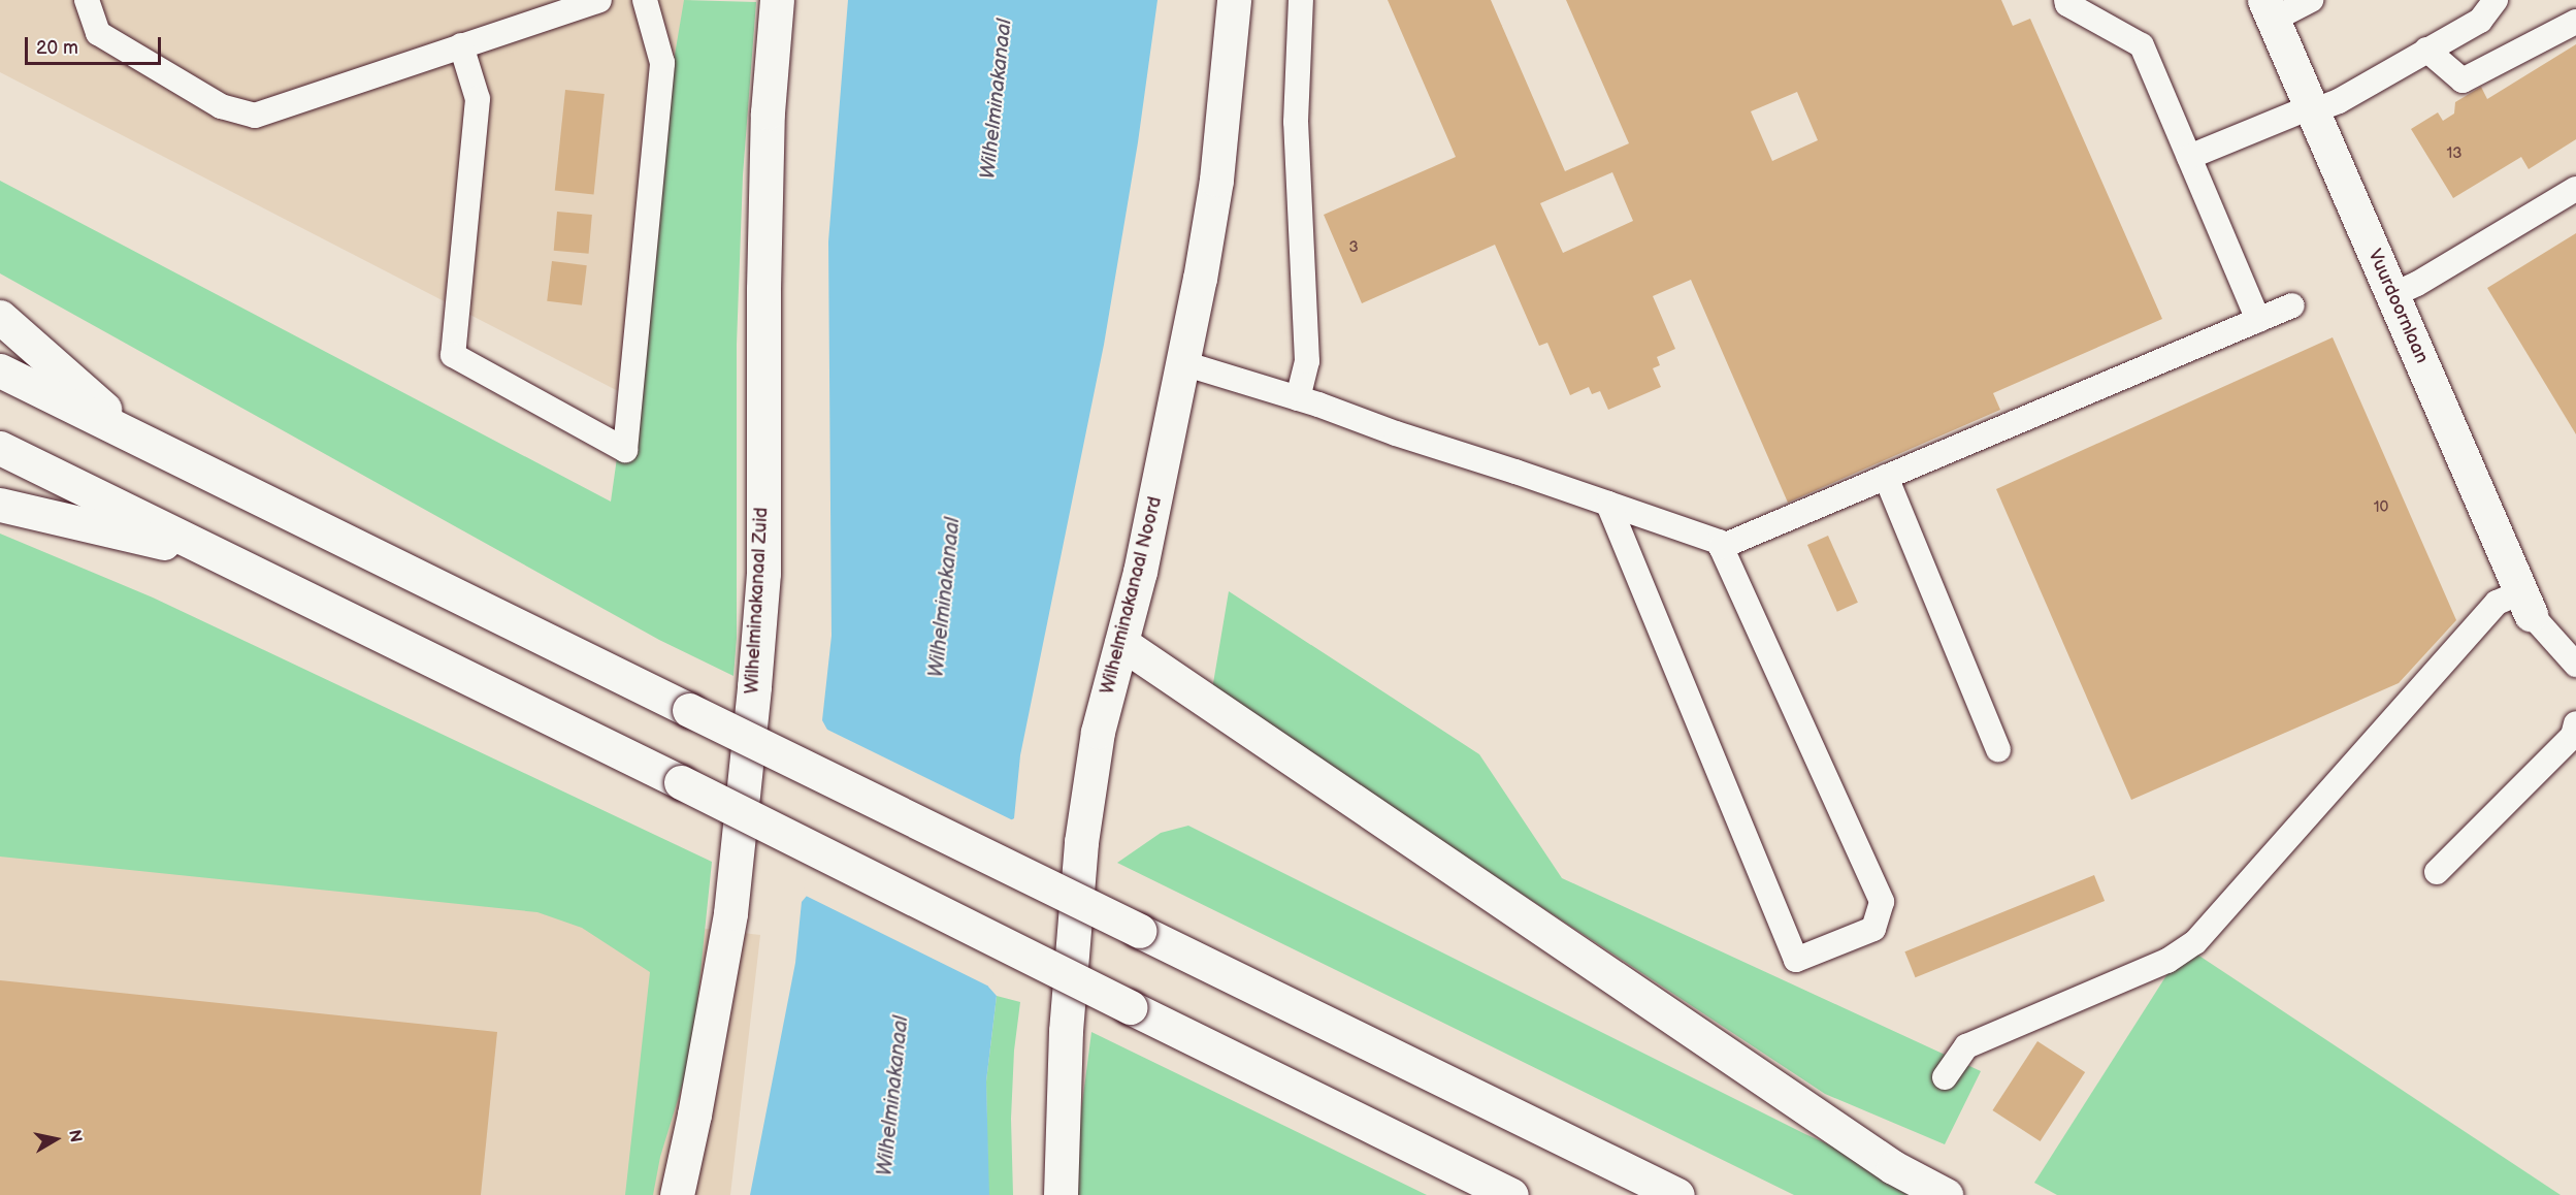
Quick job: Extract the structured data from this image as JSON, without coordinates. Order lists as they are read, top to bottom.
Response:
{
  "streets": {
    "main road": ["Vuurdoornlaan", "Wilhelminakanaal Noord", "Wilhelminakanaal Zuid"]
  },
  "water": ["Wilhelminakanaal"],
  "house_numbers": ["13", "3", "10"],
  "scale_bar": "20 m",
  "north": "right"
}
